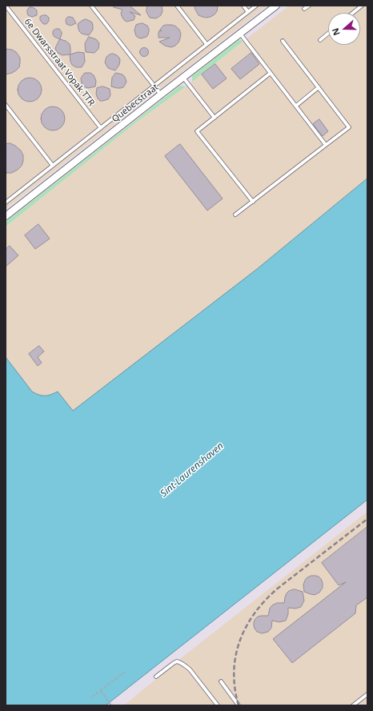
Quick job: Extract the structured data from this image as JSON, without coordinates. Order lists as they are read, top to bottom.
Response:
{
  "streets": {
    "street": ["Quebecstraat"],
    "lane": ["6e Dwarsstraat Vopak TTR"]
  },
  "water": ["Sint-Laurenshaven"],
  "north": "left"
}
